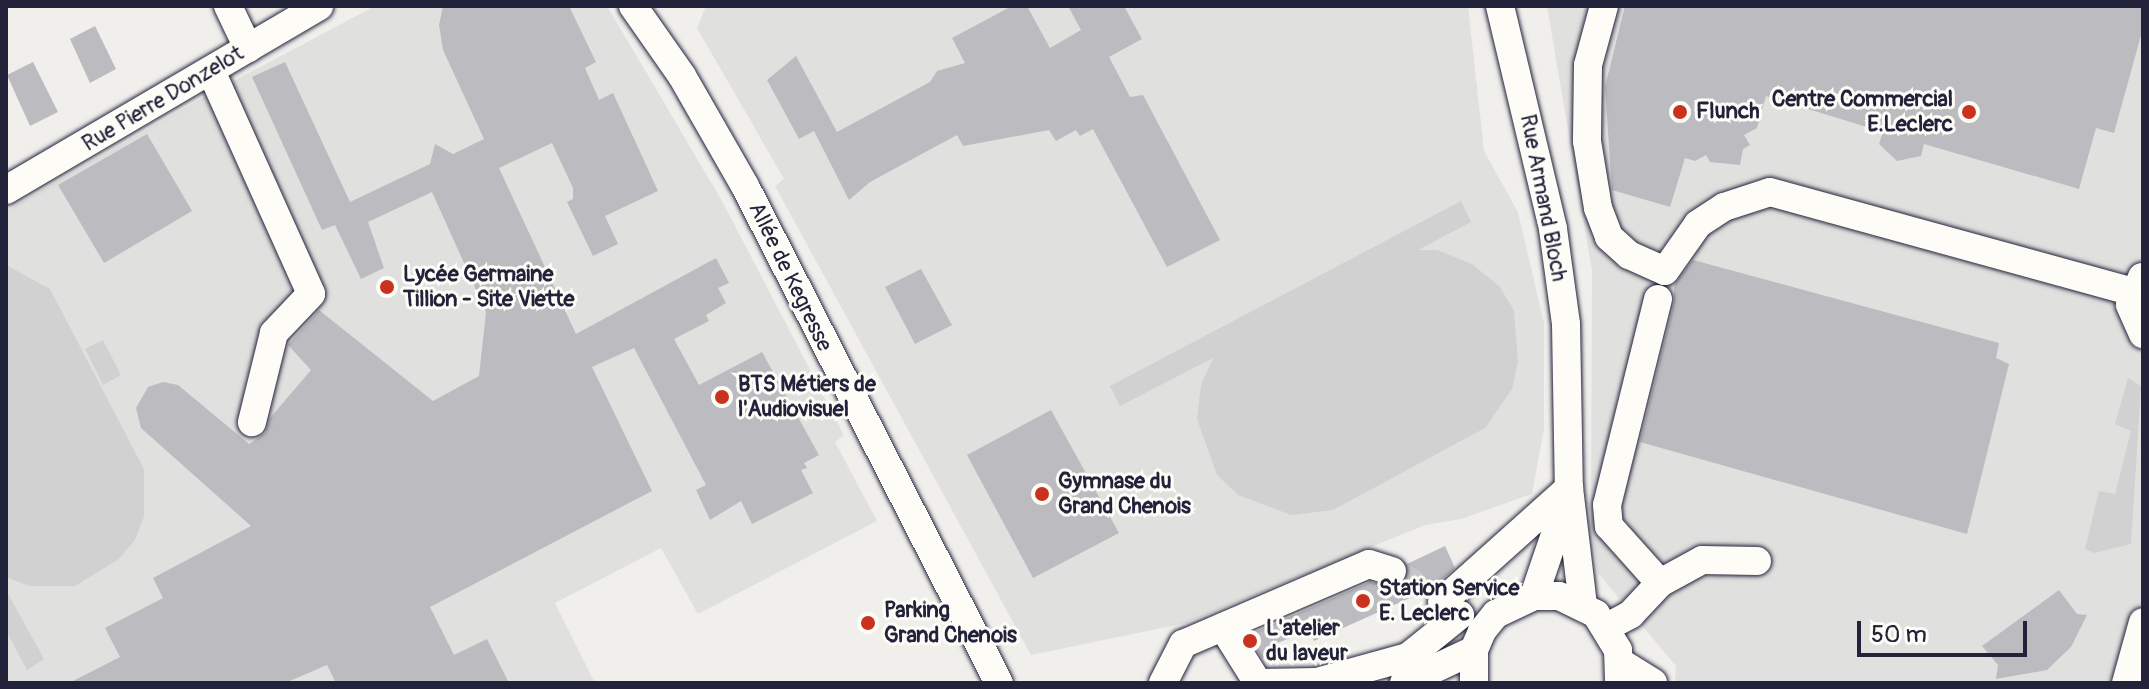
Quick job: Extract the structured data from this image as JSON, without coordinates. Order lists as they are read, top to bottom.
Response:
{
  "streets": {
    "street": ["Rue Pierre Donzelot", "Rue Armand Bloch", "Allée de Kegresse"]
  },
  "places": [
    "Flunch",
    "Centre Commercial E.Leclerc",
    "Lycée Germaine Tillion - Site Viette",
    "BTS Métiers de l'Audiovisuel",
    "Gymnase du Grand Chenois",
    "Station Service E. Leclerc",
    "Parking Grand Chenois",
    "L'atelier du laveur"
  ],
  "scale_bar": "50 m"
}
